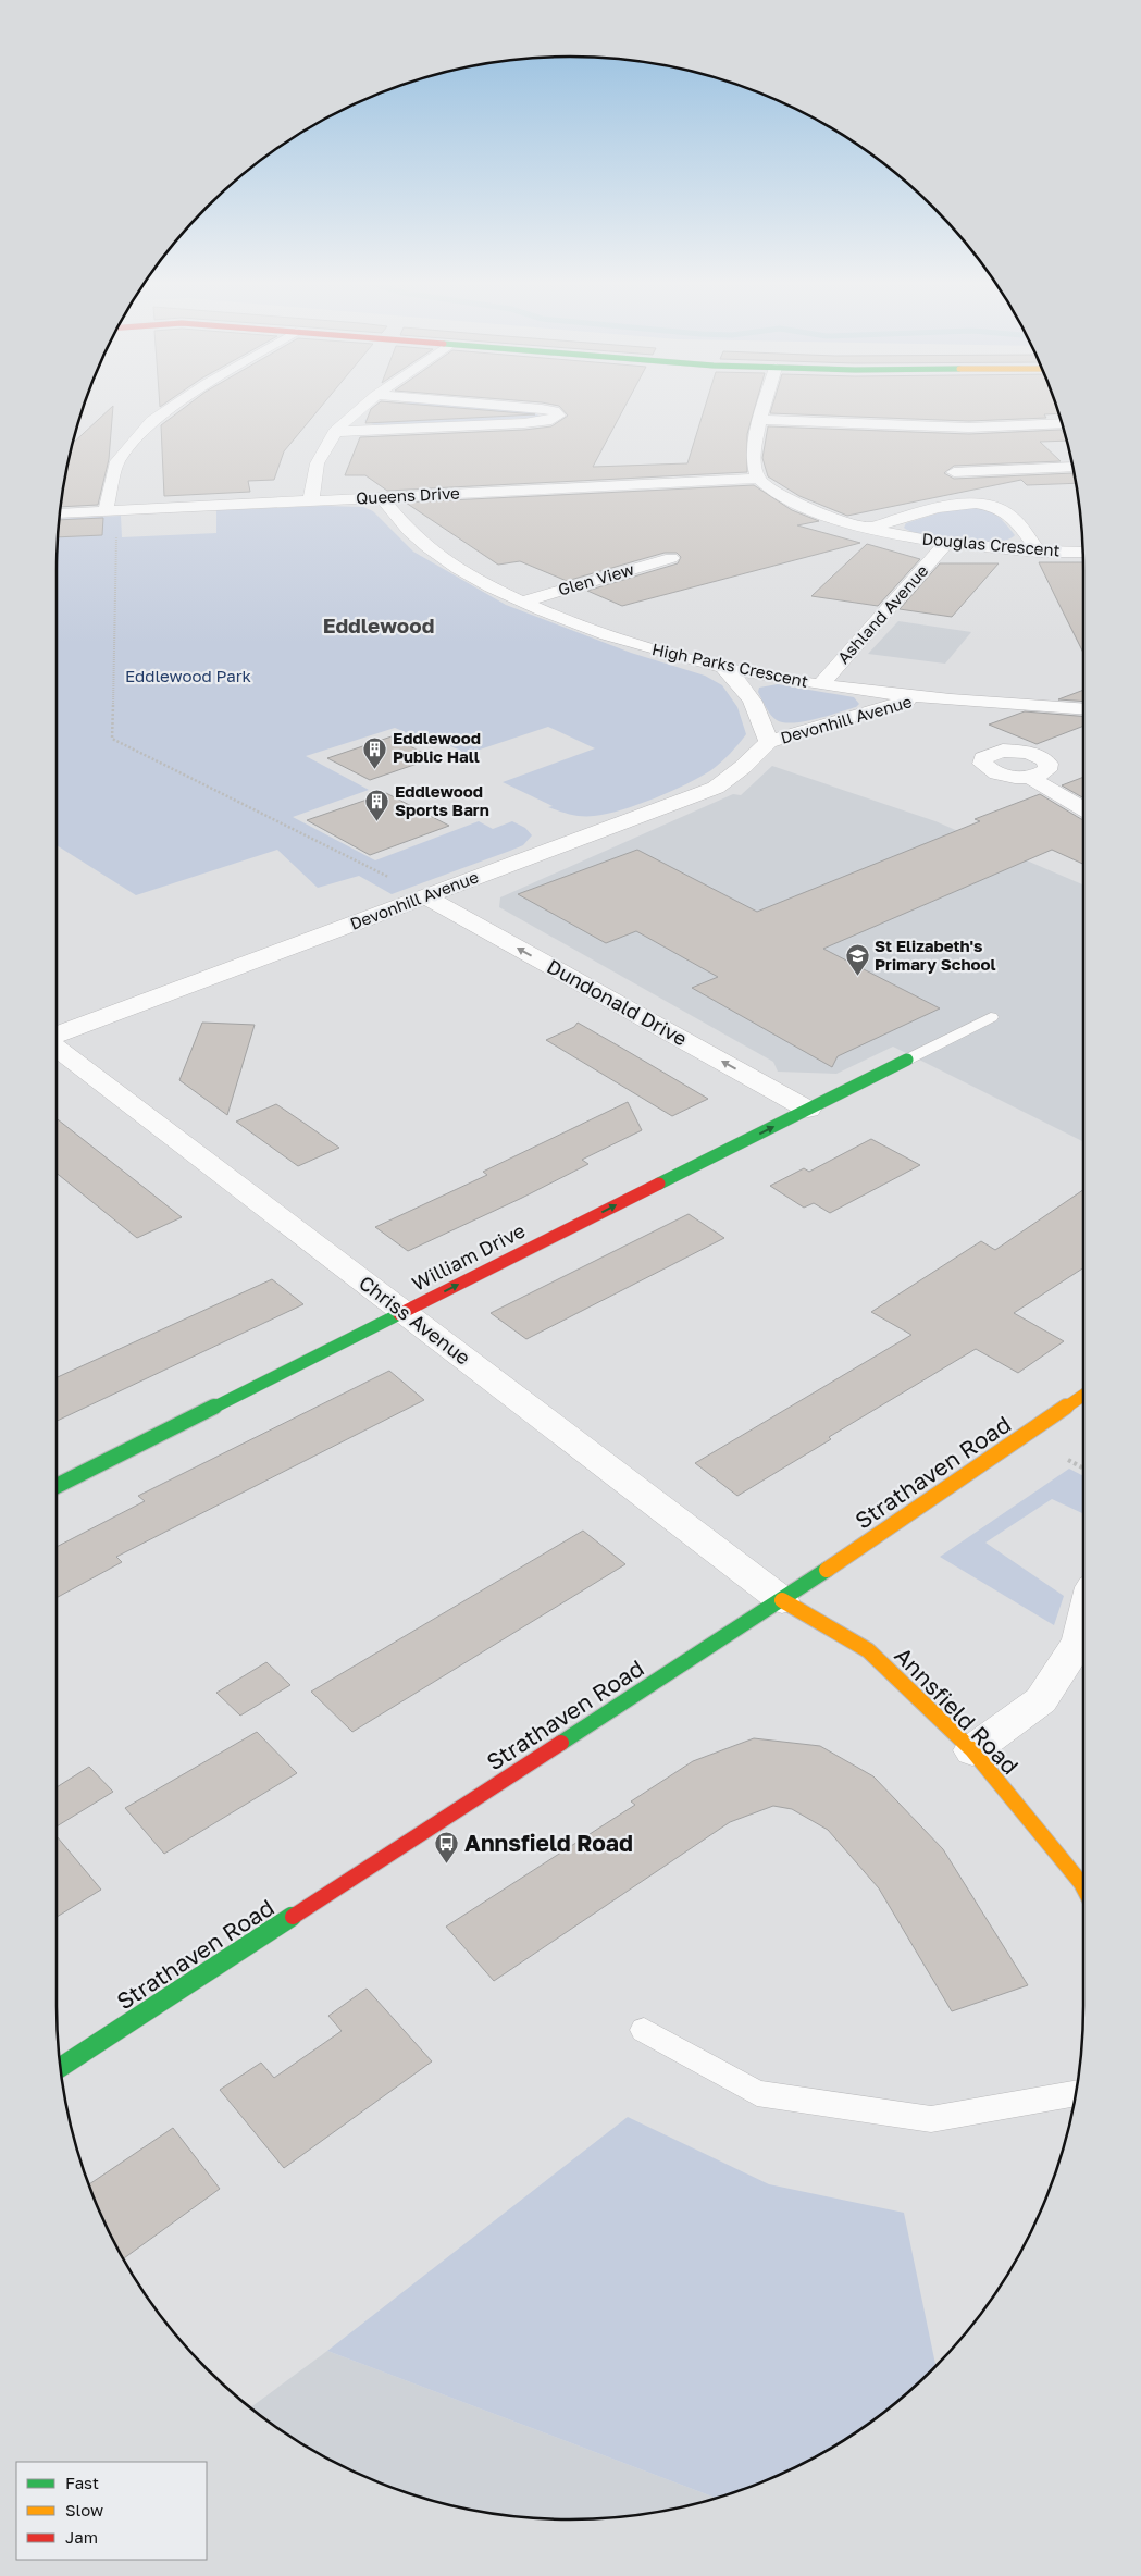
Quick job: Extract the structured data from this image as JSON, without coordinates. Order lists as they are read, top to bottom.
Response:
{
  "streets": {
    "street": [
      "Queens Drive",
      "Douglas Crescent",
      "Glen View",
      "Ashland Avenue",
      "High Parks Crescent",
      "Devonhill Avenue",
      "Dundonald Drive",
      "William Drive",
      "Chriss Avenue",
      "Strathaven Road",
      "Annsfield Road"
    ]
  },
  "crossings": [
    ["Queens Drive", "Douglas Crescent"],
    ["Queens Drive", "High Parks Crescent"],
    ["Douglas Crescent", "Ashland Avenue"],
    ["Glen View", "High Parks Crescent"],
    ["Ashland Avenue", "High Parks Crescent"],
    ["High Parks Crescent", "Devonhill Avenue"],
    ["Devonhill Avenue", "Dundonald Drive"],
    ["Dundonald Drive", "William Drive"],
    ["William Drive", "Chriss Avenue"],
    ["Chriss Avenue", "Strathaven Road"],
    ["Chriss Avenue", "Annsfield Road"],
    ["Strathaven Road", "Annsfield Road"]
  ],
  "one_way": ["Dundonald Drive", "William Drive"],
  "districts": ["Eddlewood"],
  "parks": ["Eddlewood Park"],
  "places": {
    "building": ["Eddlewood Public Hall", "Eddlewood Sports Barn"],
    "school or university": ["St Elizabeth's Primary School"],
    "bus stop": ["Annsfield Road"]
  },
  "legend": ["Fast", "Slow", "Jam"]
}
